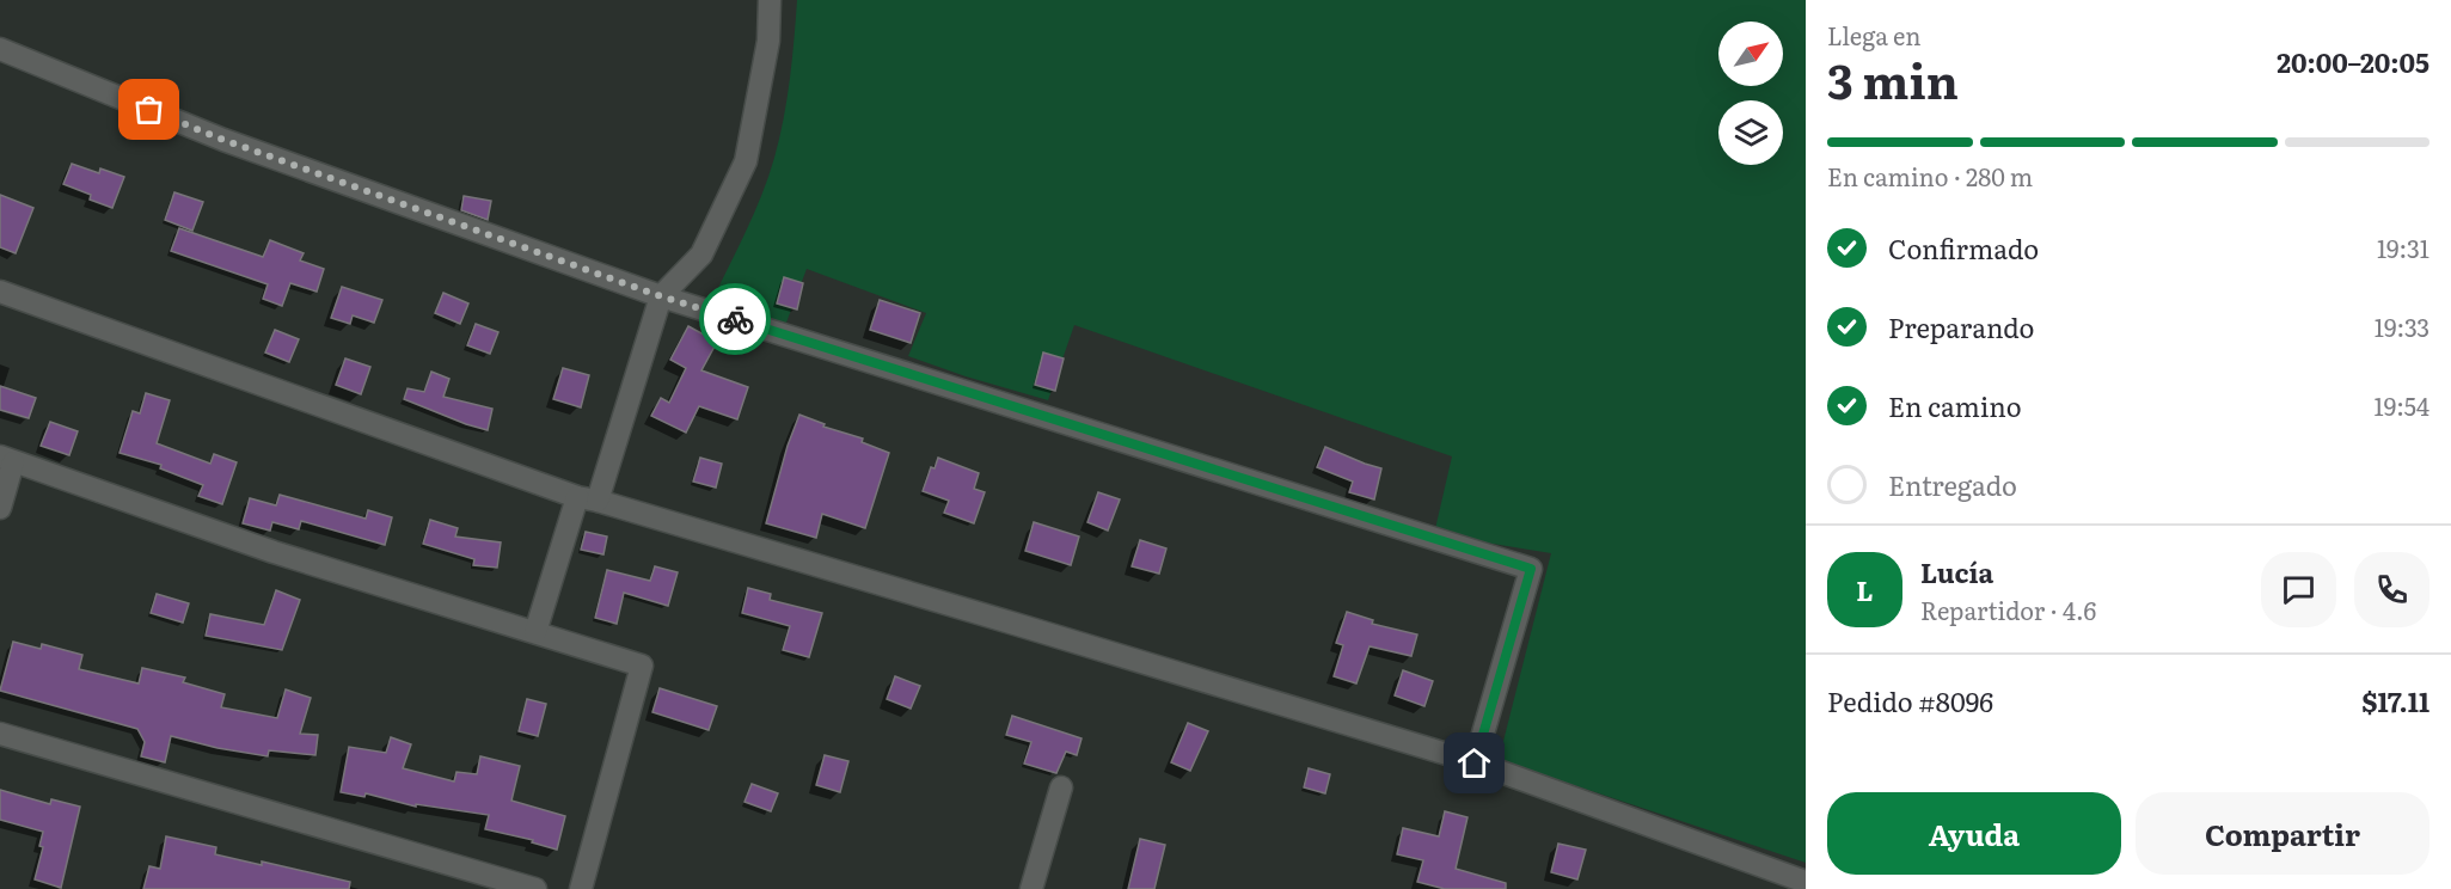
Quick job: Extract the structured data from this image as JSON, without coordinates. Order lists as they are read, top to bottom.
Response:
{
  "north": "top right",
  "page": {
    "heading": ["3 min", "Llega en", "20:00–20:05"],
    "panel": [
      "Lucía",
      "Repartidor · 4.6",
      "Pedido #8096",
      "$17.11"
    ],
    "bar": "En camino · 280 m",
    "list": [
      ["Confirmado", "19:31"],
      ["Preparando", "19:33"],
      ["En camino", "19:54"],
      "Entregado"
    ],
    "round": "L",
    "buttons": ["Ayuda", "Compartir"]
  }
}
